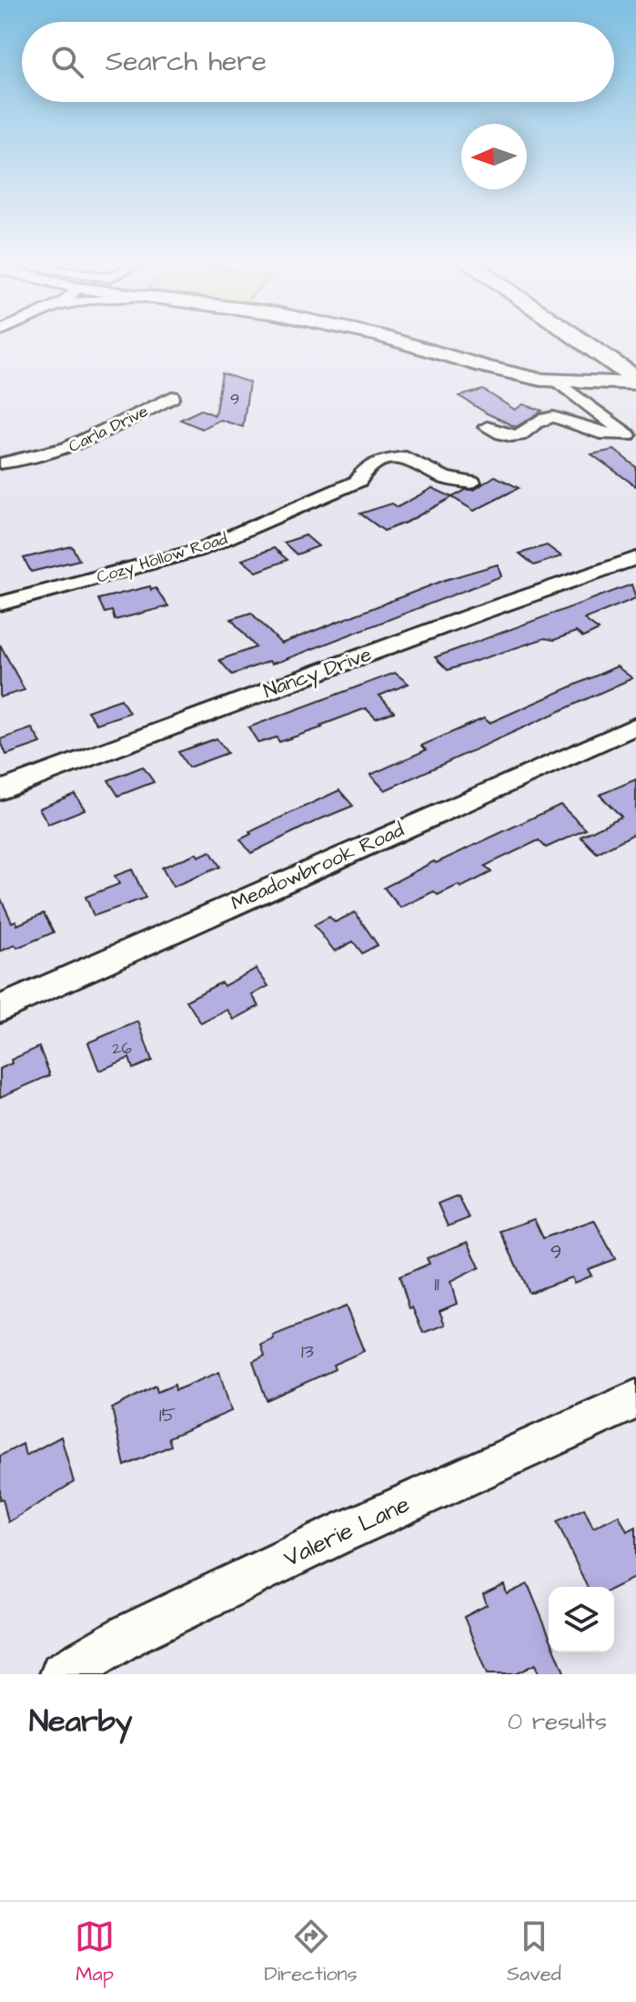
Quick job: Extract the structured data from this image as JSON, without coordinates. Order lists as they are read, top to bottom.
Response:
{
  "streets": {
    "street": [
      "Carla Drive",
      "Cozy Hollow Road",
      "Nancy Drive",
      "Meadowbrook Road",
      "Valerie Lane"
    ]
  },
  "house_numbers": [
    "9",
    "26",
    "9",
    "11",
    "13",
    "15"
  ],
  "north": "left",
  "page": {
    "search": "Search here",
    "heading": ["Nearby", "0 results"],
    "nav": ["Map", "Directions", "Saved"]
  }
}
